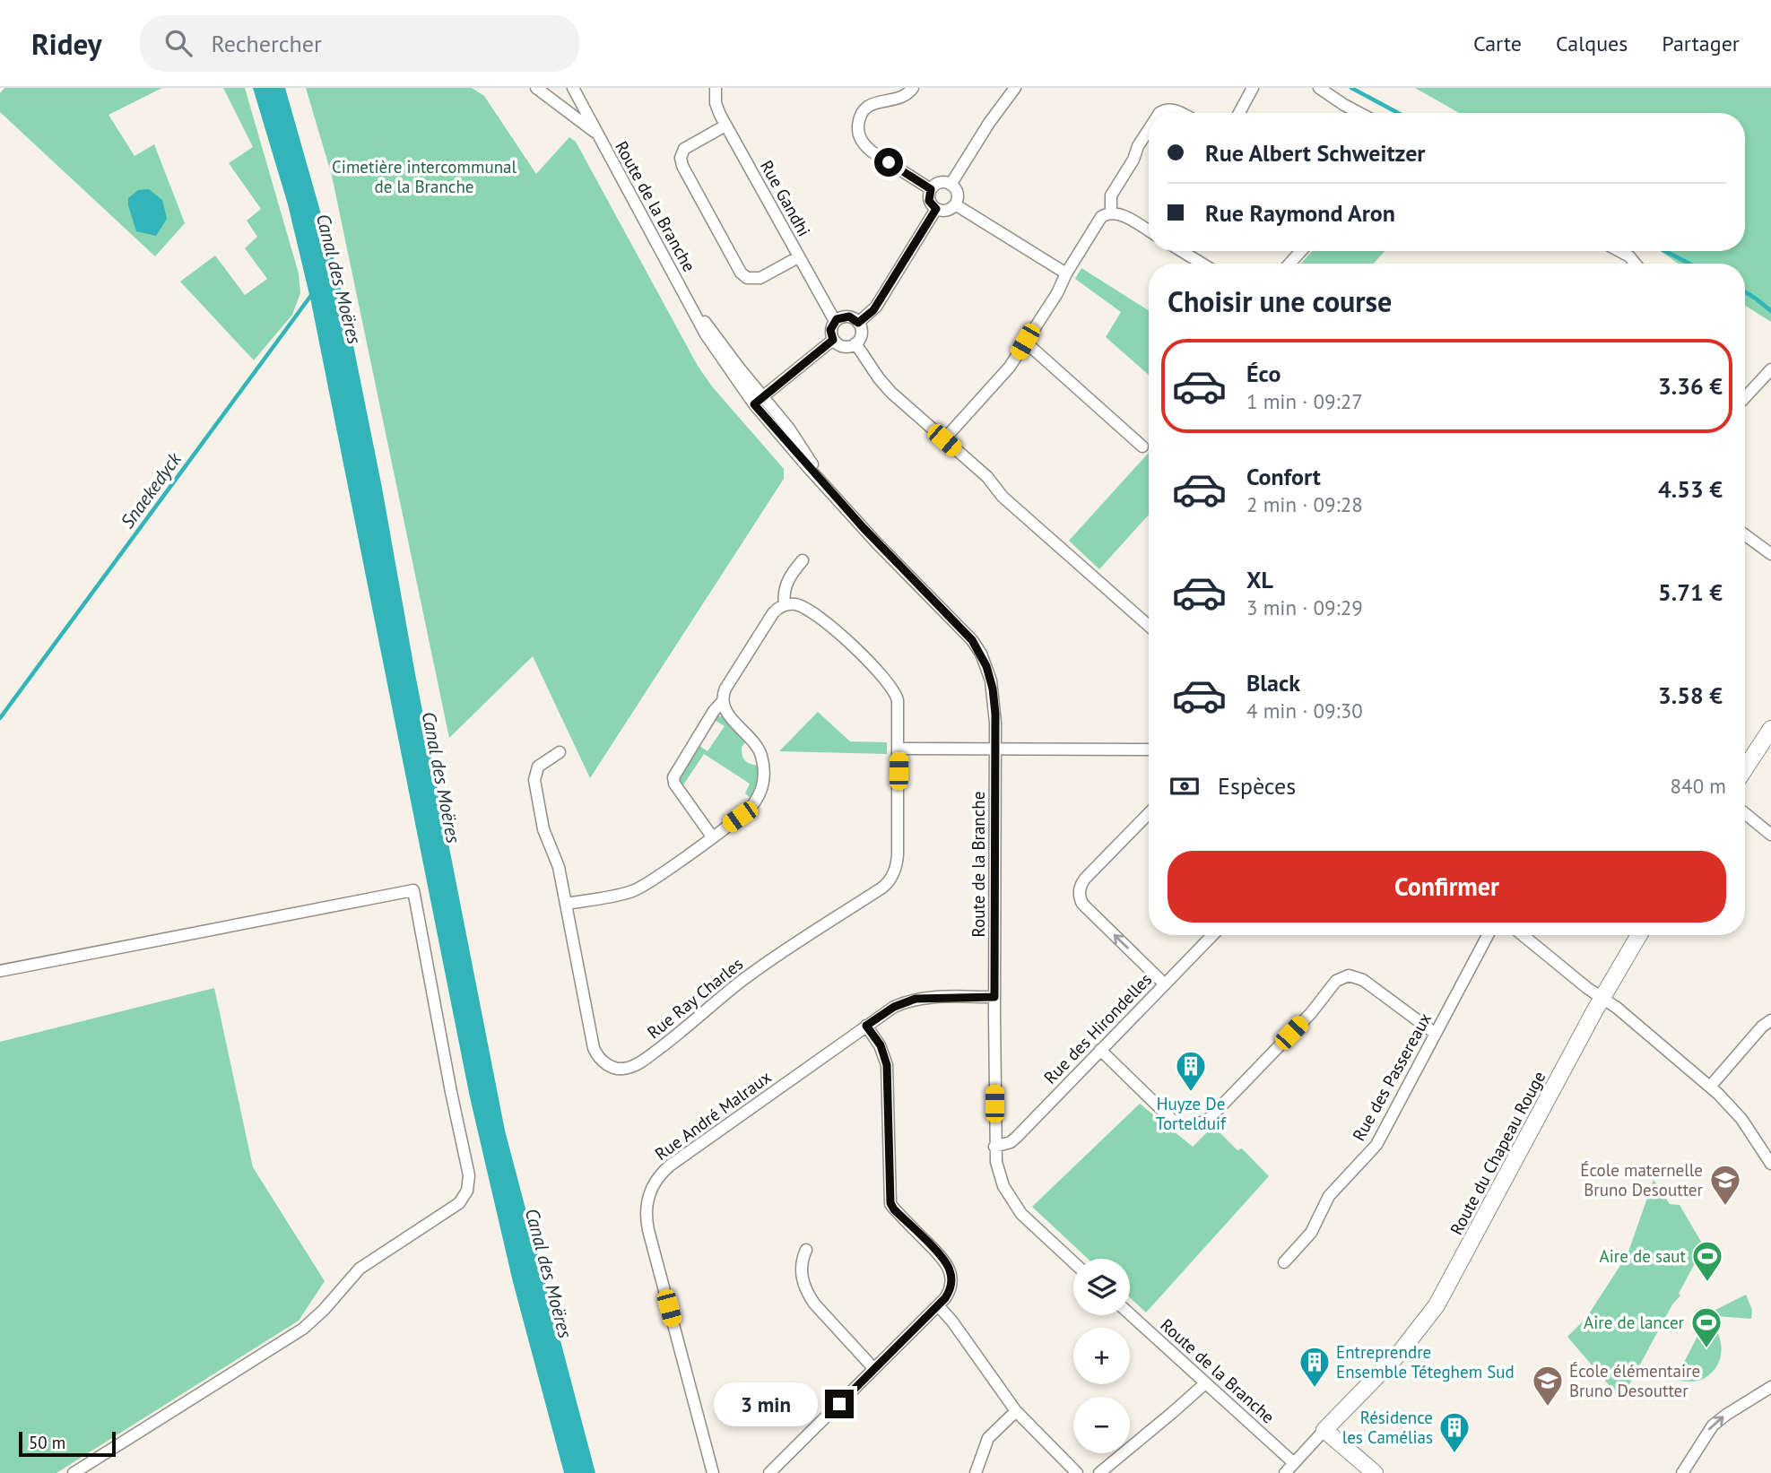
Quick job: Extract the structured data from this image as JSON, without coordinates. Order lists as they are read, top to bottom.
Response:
{
  "streets": {
    "street": [
      "Rue Gandhi",
      "Route de la Branche",
      "Rue Ray Charles",
      "Rue des Hirondelles",
      "Rue des Passereaux",
      "Rue André Malraux",
      "Route du Chapeau Rouge"
    ]
  },
  "crossings": [
    ["Route de la Branche", "Rue des Hirondelles"],
    ["Route de la Branche", "Rue André Malraux"]
  ],
  "water": ["Canal des Moëres", "Snaekedyck"],
  "parks": ["Cimetière intercommunal de la Branche"],
  "places": {
    "building": ["Huyze De Tortelduif", "Entreprendre Ensemble Téteghem Sud", "Résidence les Camélias"],
    "school or university": ["École maternelle Bruno Desoutter", "École élémentaire Bruno Desoutter"],
    "sports": ["Aire de saut", "Aire de lancer"]
  },
  "scale_bar": "50 m",
  "page": {
    "header": "Ridey",
    "search": "Rechercher",
    "nav": ["Carte", "Calques", "Partager"],
    "banner": ["Rue Albert Schweitzer", "Rue Raymond Aron"],
    "heading": "Choisir une course",
    "list": [
      {
        "name": "Éco",
        "note": "1 min · 09:27",
        "value": "3.36 €"
      },
      {
        "name": "Confort",
        "note": "2 min · 09:28",
        "value": "4.53 €"
      },
      {
        "name": "XL",
        "note": "3 min · 09:29",
        "value": "5.71 €"
      },
      {
        "name": "Black",
        "note": "4 min · 09:30",
        "value": "3.58 €"
      }
    ],
    "pay": ["Espèces", "840 m"],
    "buttons": "Confirmer",
    "map_buttons": ["+", "−"],
    "bubble": "3 min",
    "scale": "50 m"
  }
}
